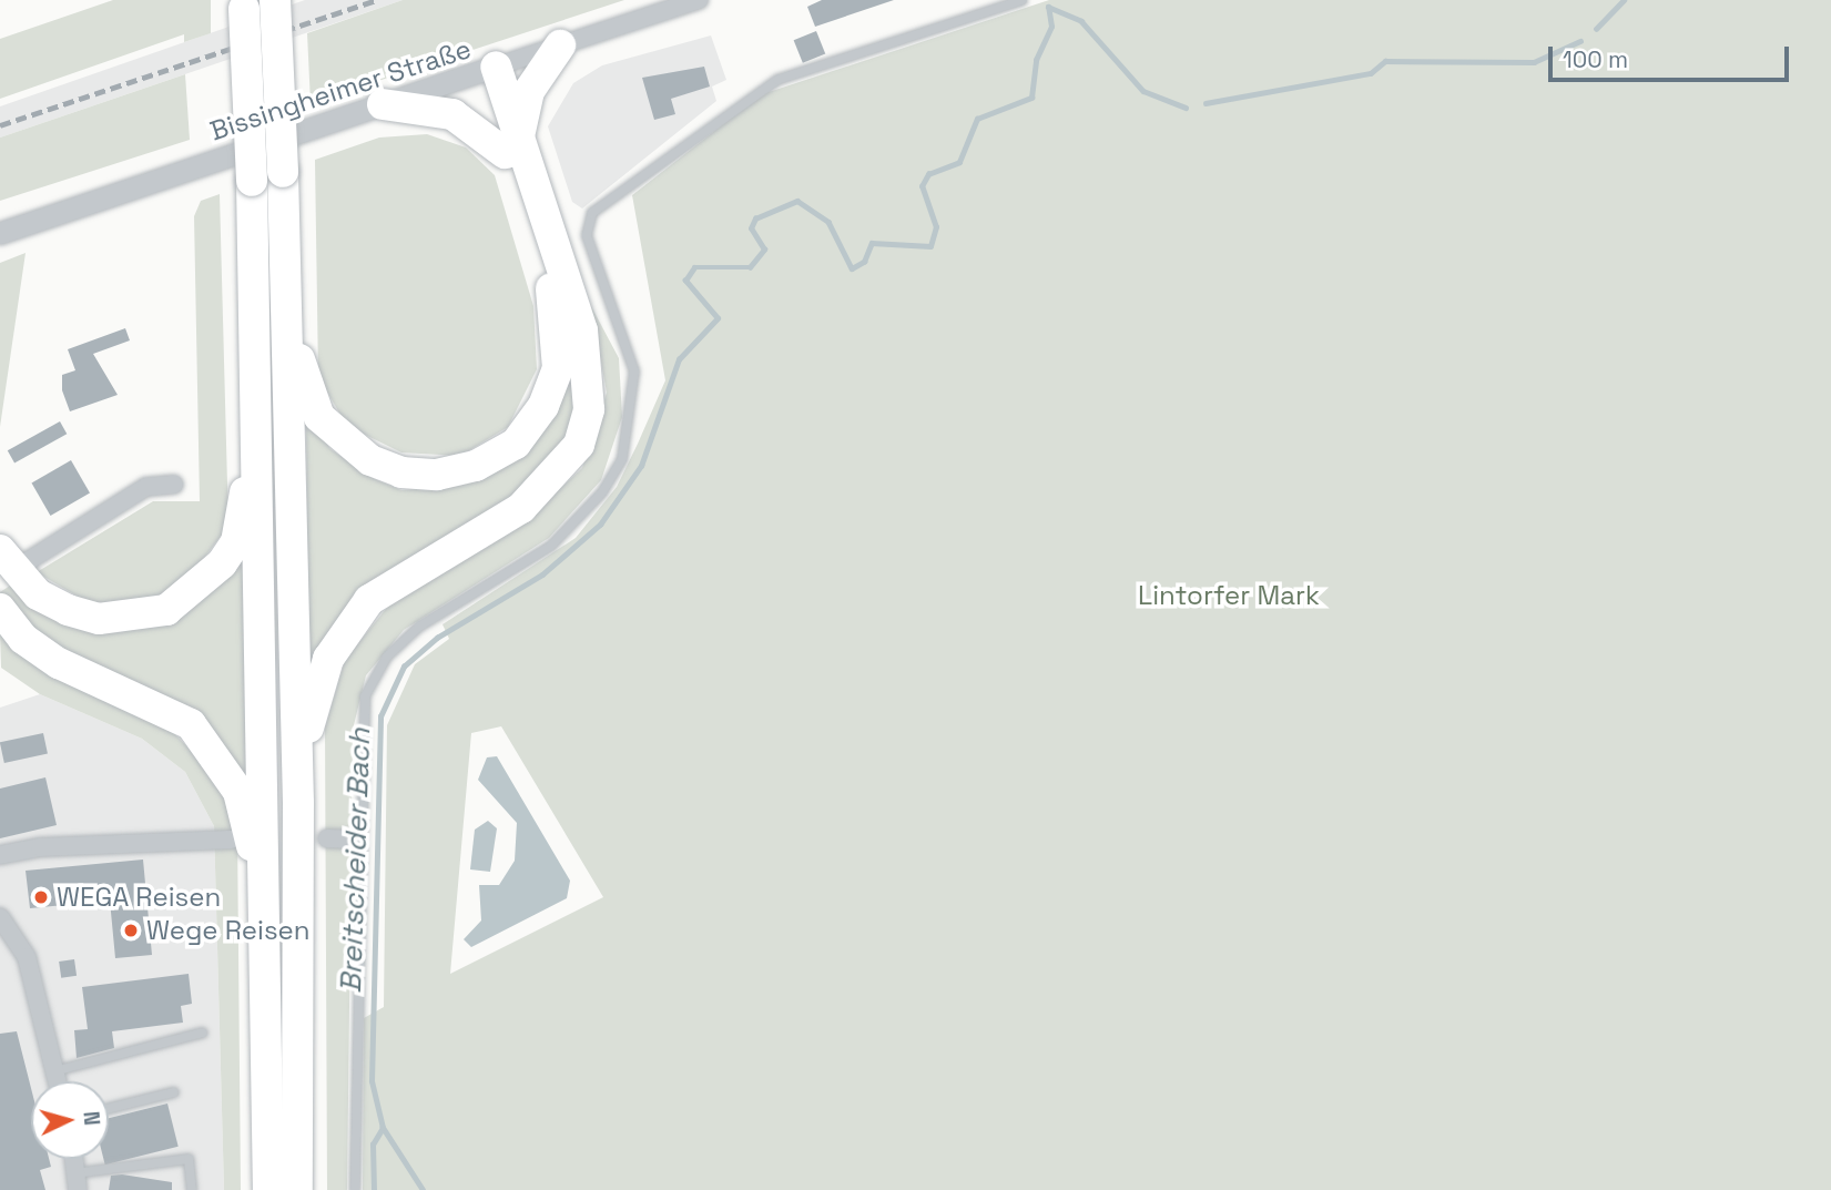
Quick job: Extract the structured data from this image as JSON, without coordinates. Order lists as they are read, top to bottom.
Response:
{
  "streets": {
    "street": ["Bissingheimer Straße"]
  },
  "water": ["Breitscheider Bach"],
  "parks": ["Lintorfer Mark"],
  "places": ["WEGA Reisen", "Wege Reisen"],
  "scale_bar": "100 m",
  "north": "right"
}
